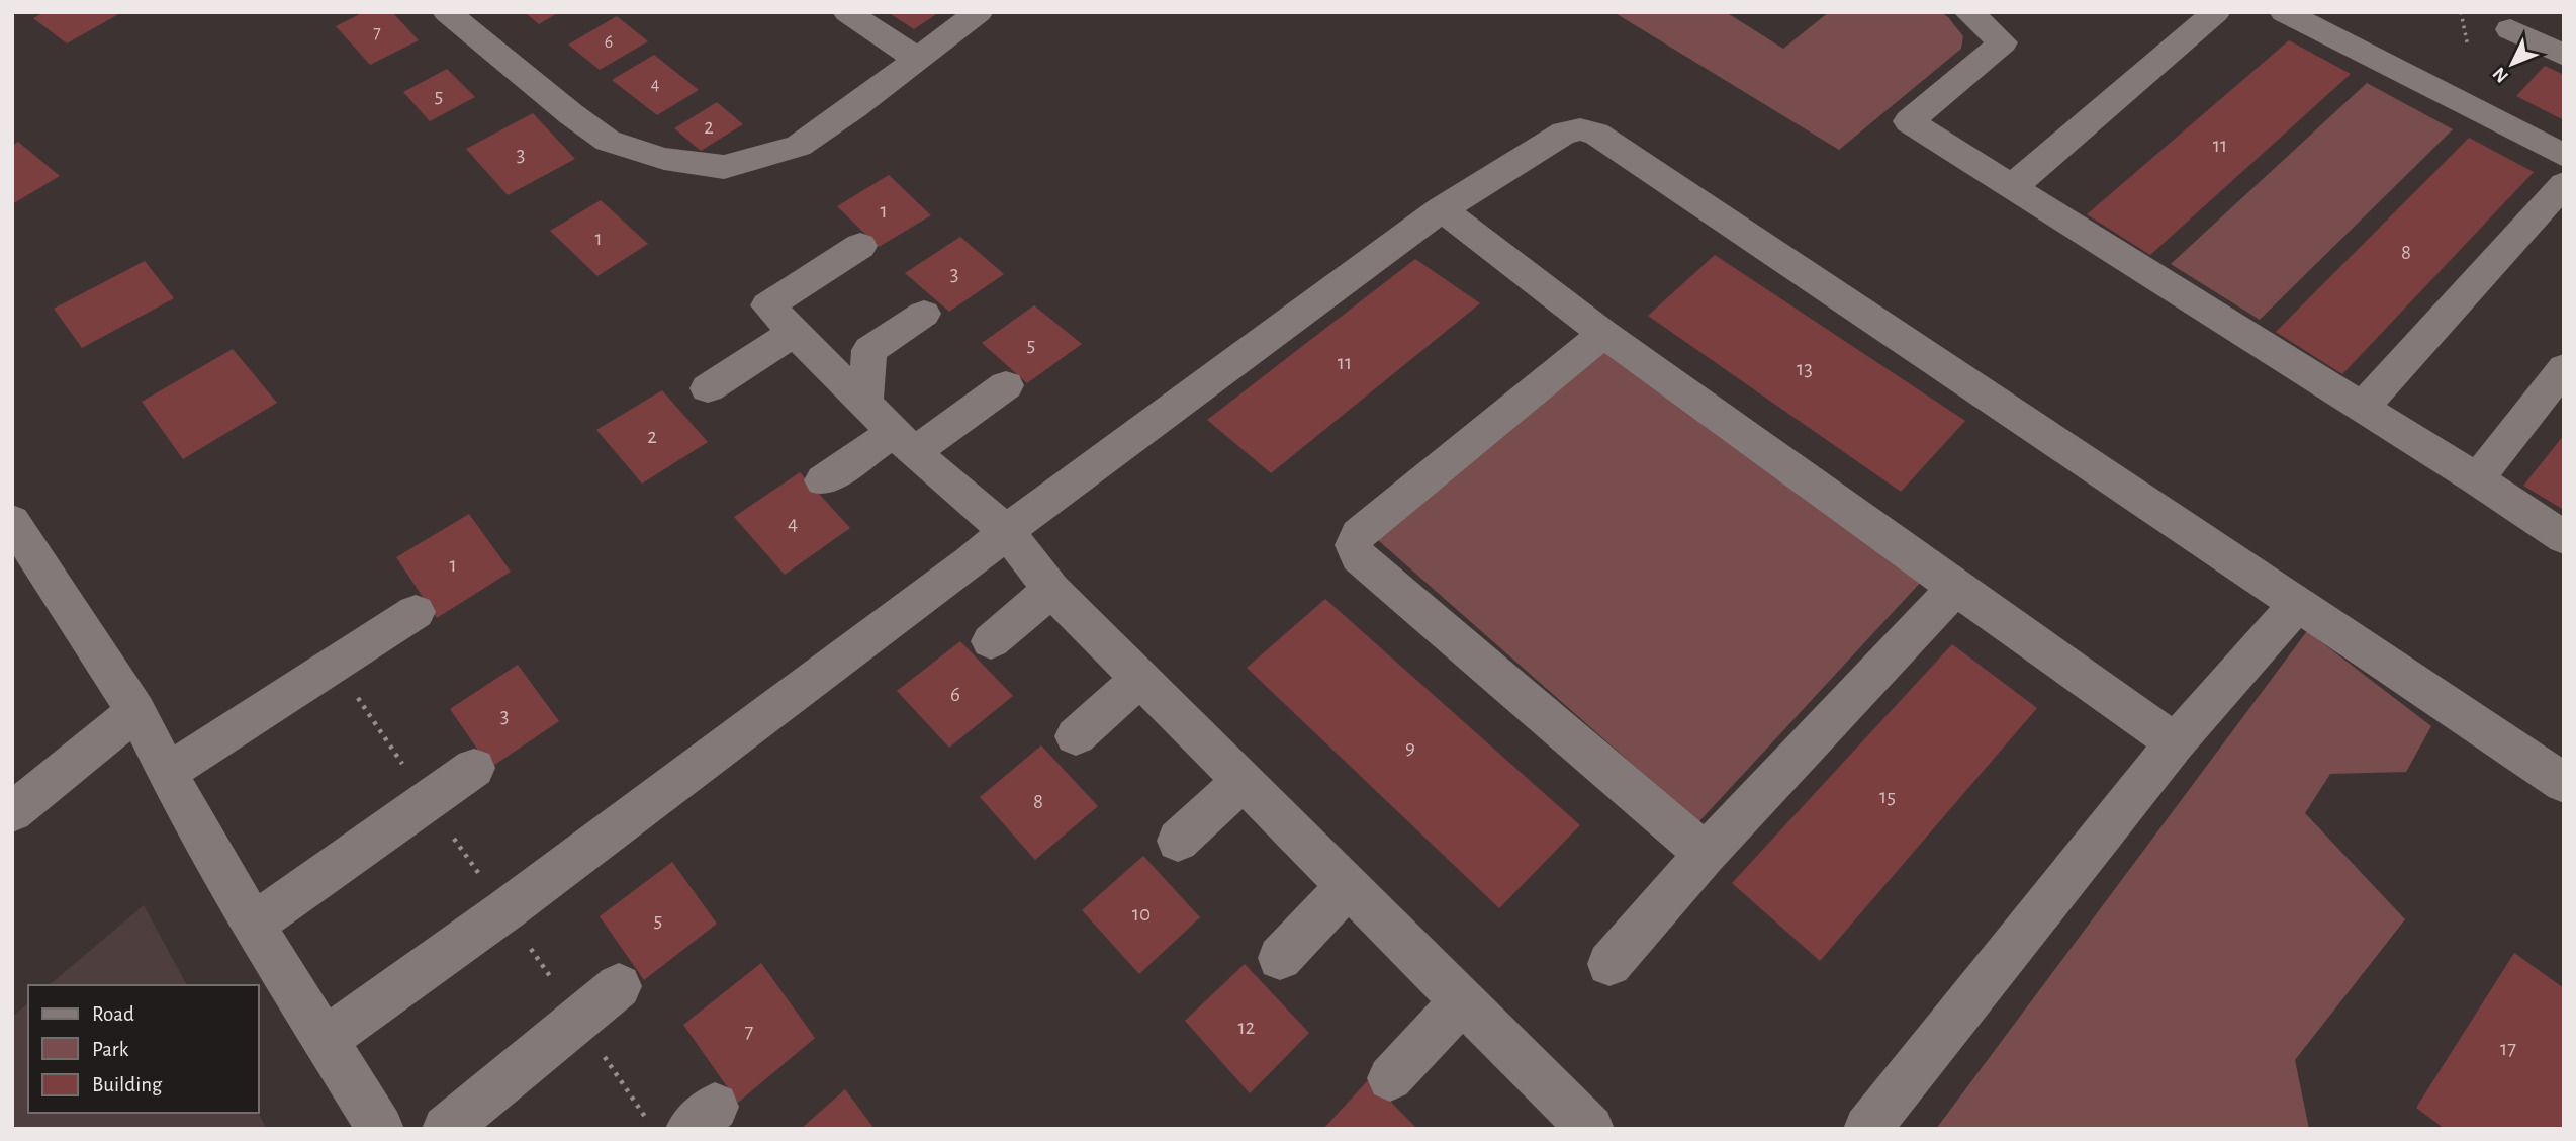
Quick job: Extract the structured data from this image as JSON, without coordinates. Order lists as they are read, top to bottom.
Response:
{
  "house_numbers": [
    "7",
    "6",
    "4",
    "5",
    "2",
    "11",
    "3",
    "1",
    "1",
    "8",
    "3",
    "5",
    "11",
    "13",
    "2",
    "4",
    "1",
    "6",
    "3",
    "9",
    "15",
    "8",
    "10",
    "5",
    "12",
    "7",
    "17"
  ],
  "legend": ["Road", "Park", "Building"],
  "north": "bottom left"
}
